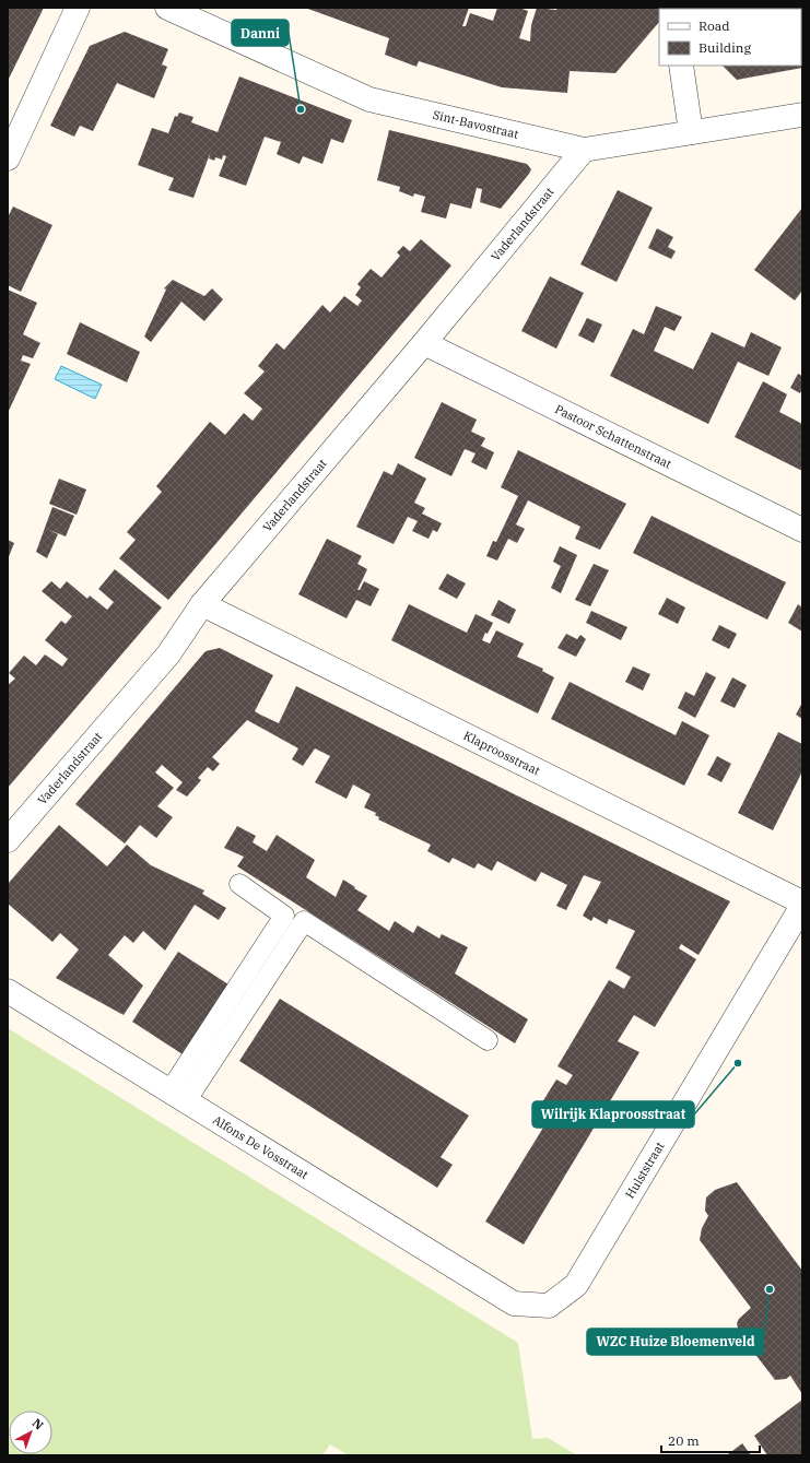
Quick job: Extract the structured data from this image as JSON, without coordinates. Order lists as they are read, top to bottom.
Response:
{
  "streets": {
    "street": [
      "Sint-Bavostraat",
      "Vaderlandstraat",
      "Pastoor Schattenstraat",
      "Klaproosstraat",
      "Alfons De Vosstraat",
      "Hulststraat"
    ]
  },
  "crossings": [
    ["Sint-Bavostraat", "Vaderlandstraat"],
    ["Vaderlandstraat", "Pastoor Schattenstraat"],
    ["Vaderlandstraat", "Klaproosstraat"],
    ["Alfons De Vosstraat", "Hulststraat"]
  ],
  "places": ["Danni", "Wilrijk Klaproosstraat", "WZC Huize Bloemenveld"],
  "legend": ["Road", "Building"],
  "scale_bar": "20 m",
  "north": "top right"
}
